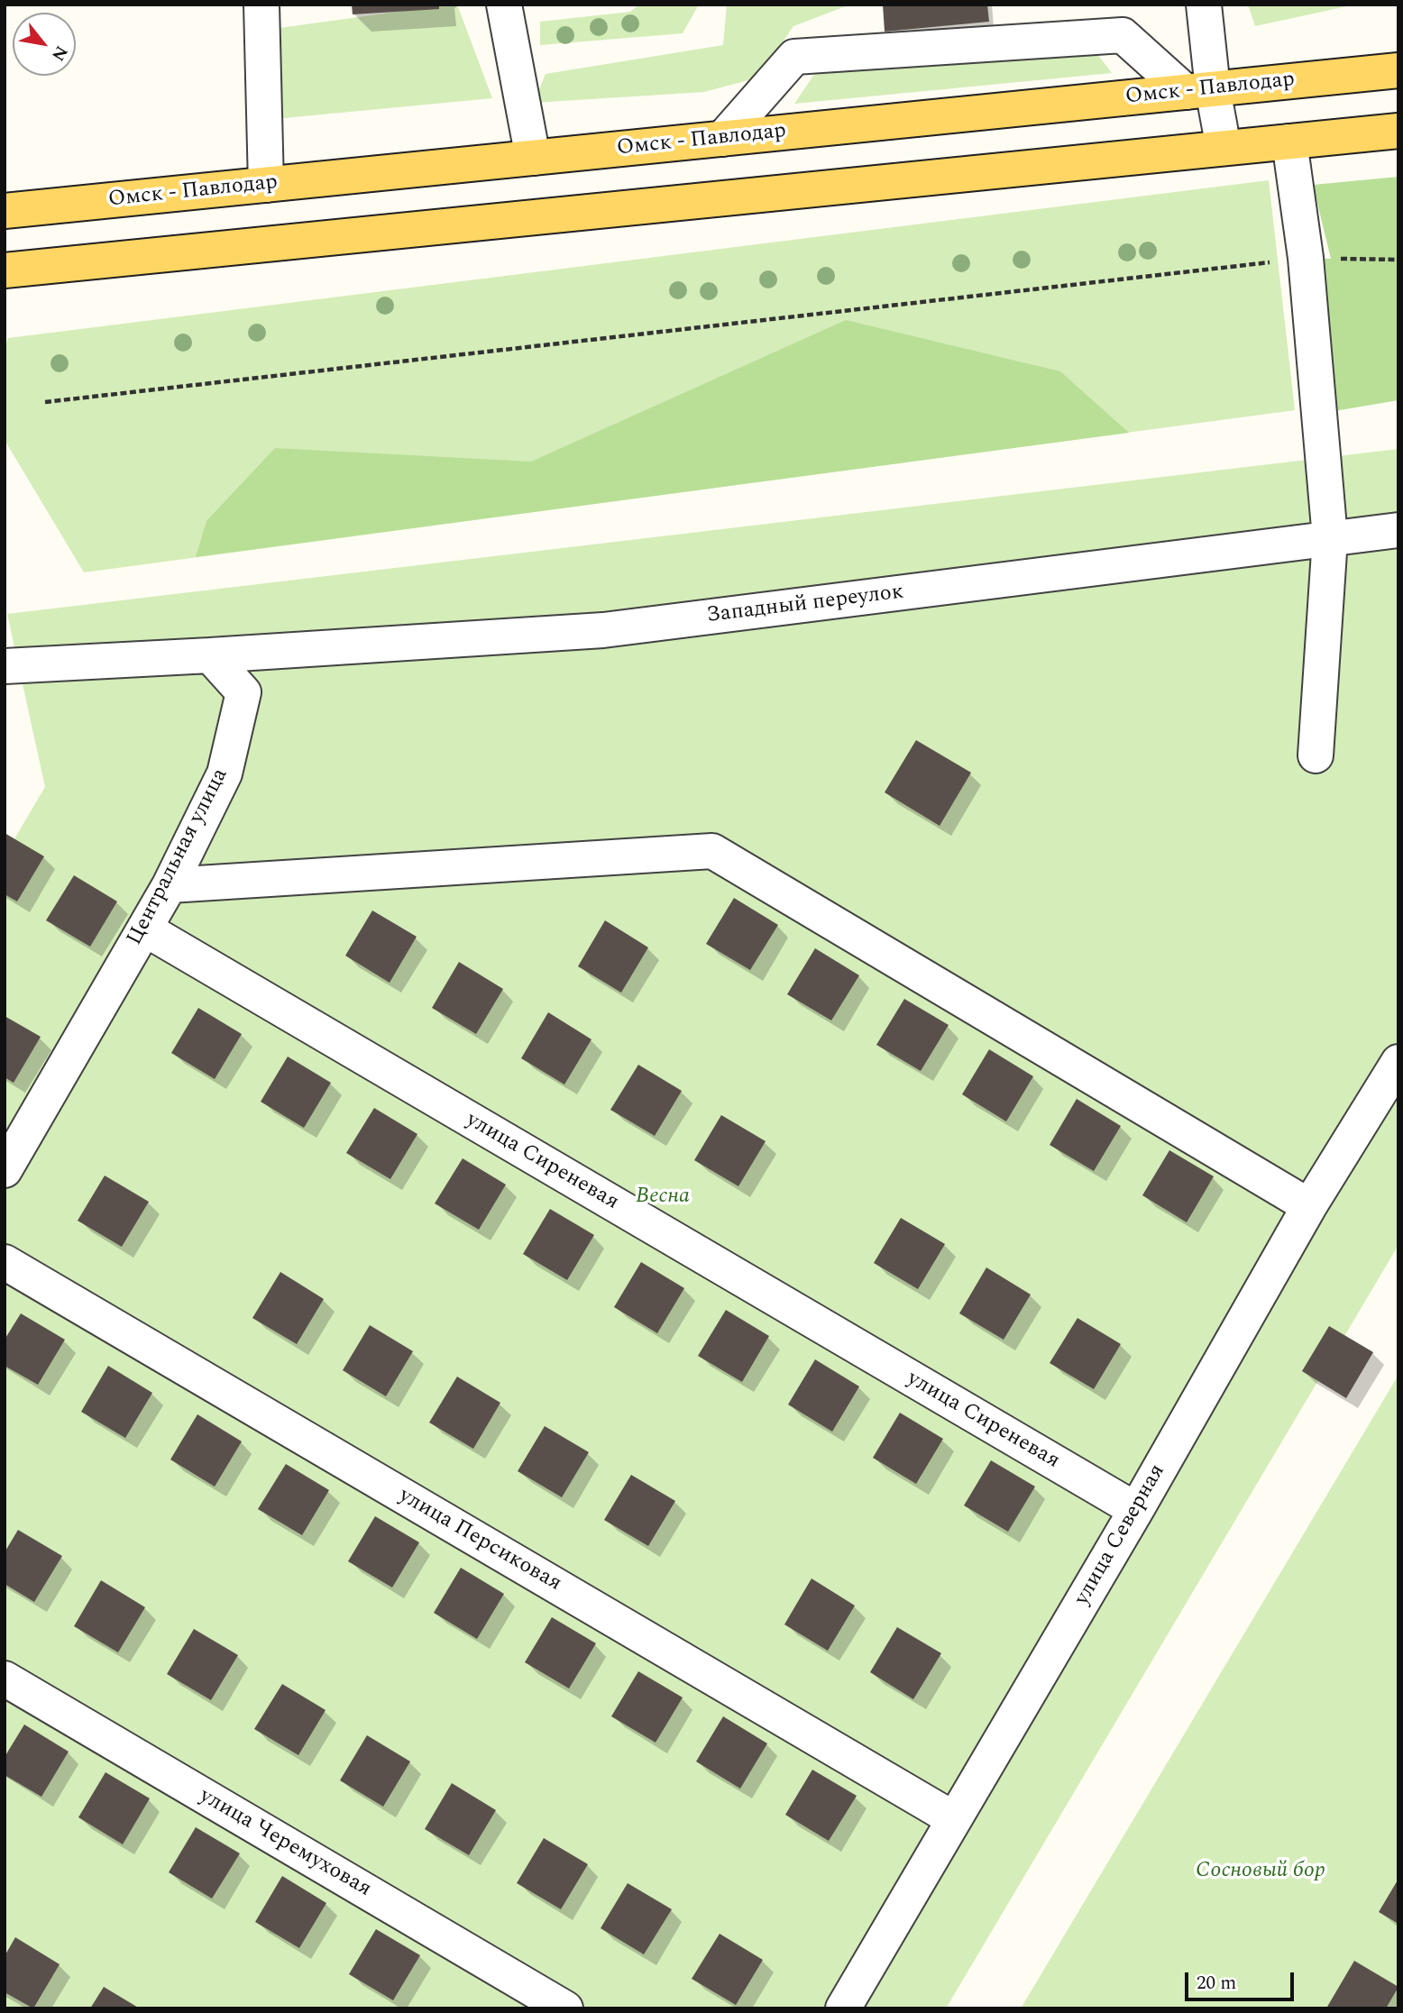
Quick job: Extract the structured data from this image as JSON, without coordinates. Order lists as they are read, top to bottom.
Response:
{
  "streets": {
    "main road": ["Омск - Павлодар"],
    "street": [
      "Западный переулок",
      "Центральная улица",
      "улица Сиреневая",
      "улица Северная",
      "улица Персиковая",
      "улица Черемуховая"
    ]
  },
  "crossings": [
    ["Западный переулок", "Центральная улица"],
    ["Центральная улица", "улица Сиреневая"],
    ["улица Сиреневая", "улица Северная"],
    ["улица Северная", "улица Персиковая"]
  ],
  "parks": ["Весна", "Сосновый бор"],
  "scale_bar": "20 m",
  "north": "bottom right"
}
